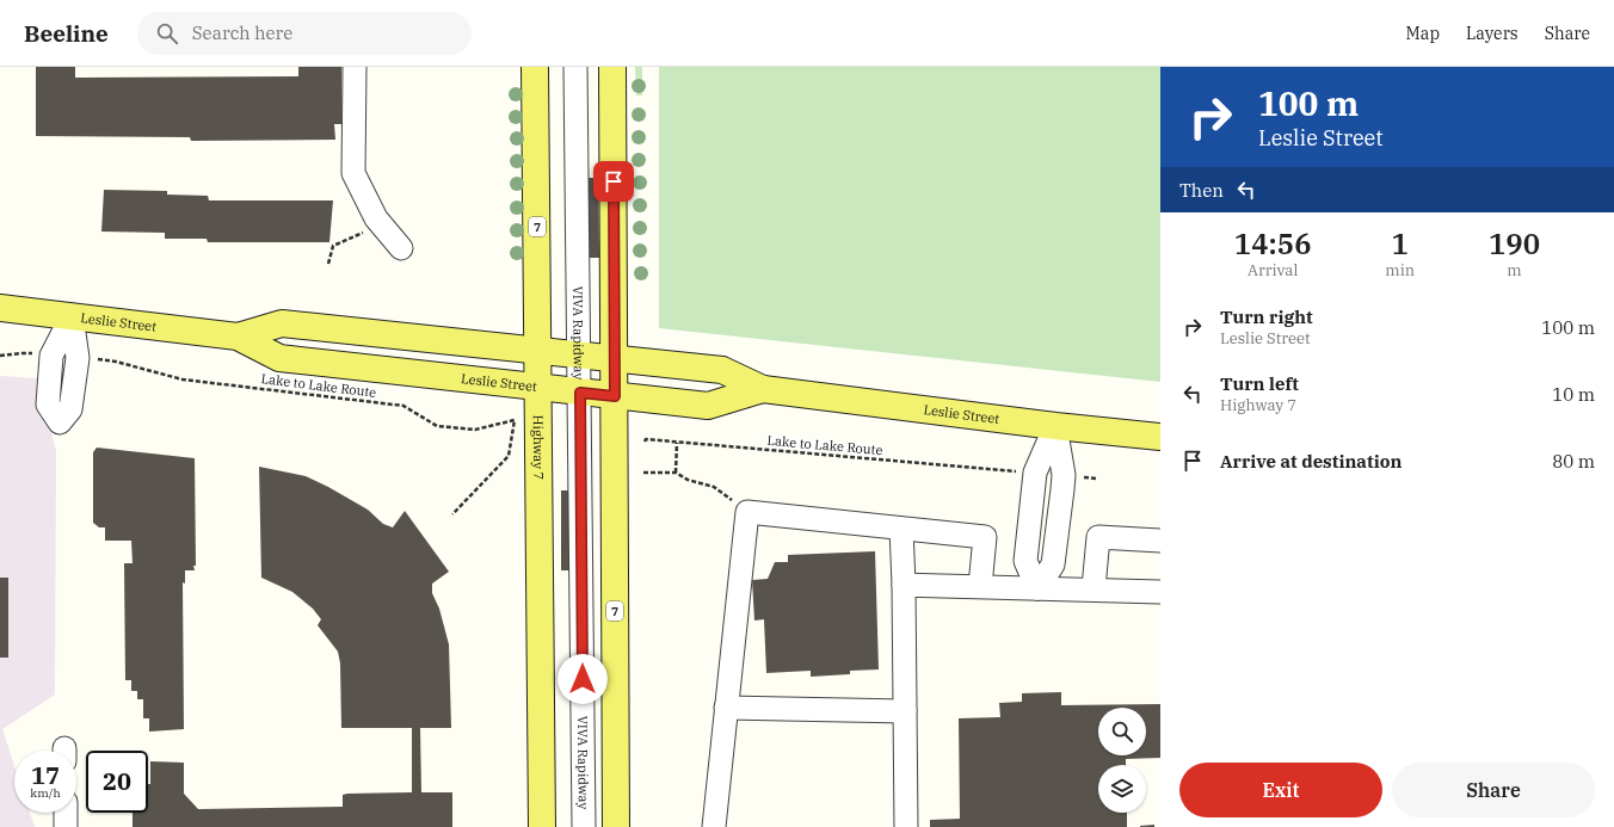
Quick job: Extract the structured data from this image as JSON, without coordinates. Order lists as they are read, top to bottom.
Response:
{
  "streets": {
    "main road": ["7", "Leslie Street", "Highway 7"],
    "street": ["VIVA Rapidway"],
    "path": ["Lake to Lake Route"]
  },
  "crossings": [
    ["7", "Leslie Street"],
    ["Leslie Street", "VIVA Rapidway"],
    ["Leslie Street", "Highway 7"]
  ],
  "page": {
    "header": "Beeline",
    "search": "Search here",
    "nav": ["Map", "Layers", "Share"],
    "turn": ["100 m", "Leslie Street"],
    "then": "Then",
    "eta": [
      "14:56",
      "Arrival",
      "1",
      "min",
      "190",
      "m"
    ],
    "list": [
      {
        "name": "Turn right",
        "note": "Leslie Street",
        "value": "100 m"
      },
      {
        "name": "Turn left",
        "note": "Highway 7",
        "value": "10 m"
      },
      {
        "name": "Arrive at destination",
        "value": "80 m"
      }
    ],
    "speed": "17 km/h",
    "limit": "20",
    "buttons": ["Exit", "Share"]
  }
}
